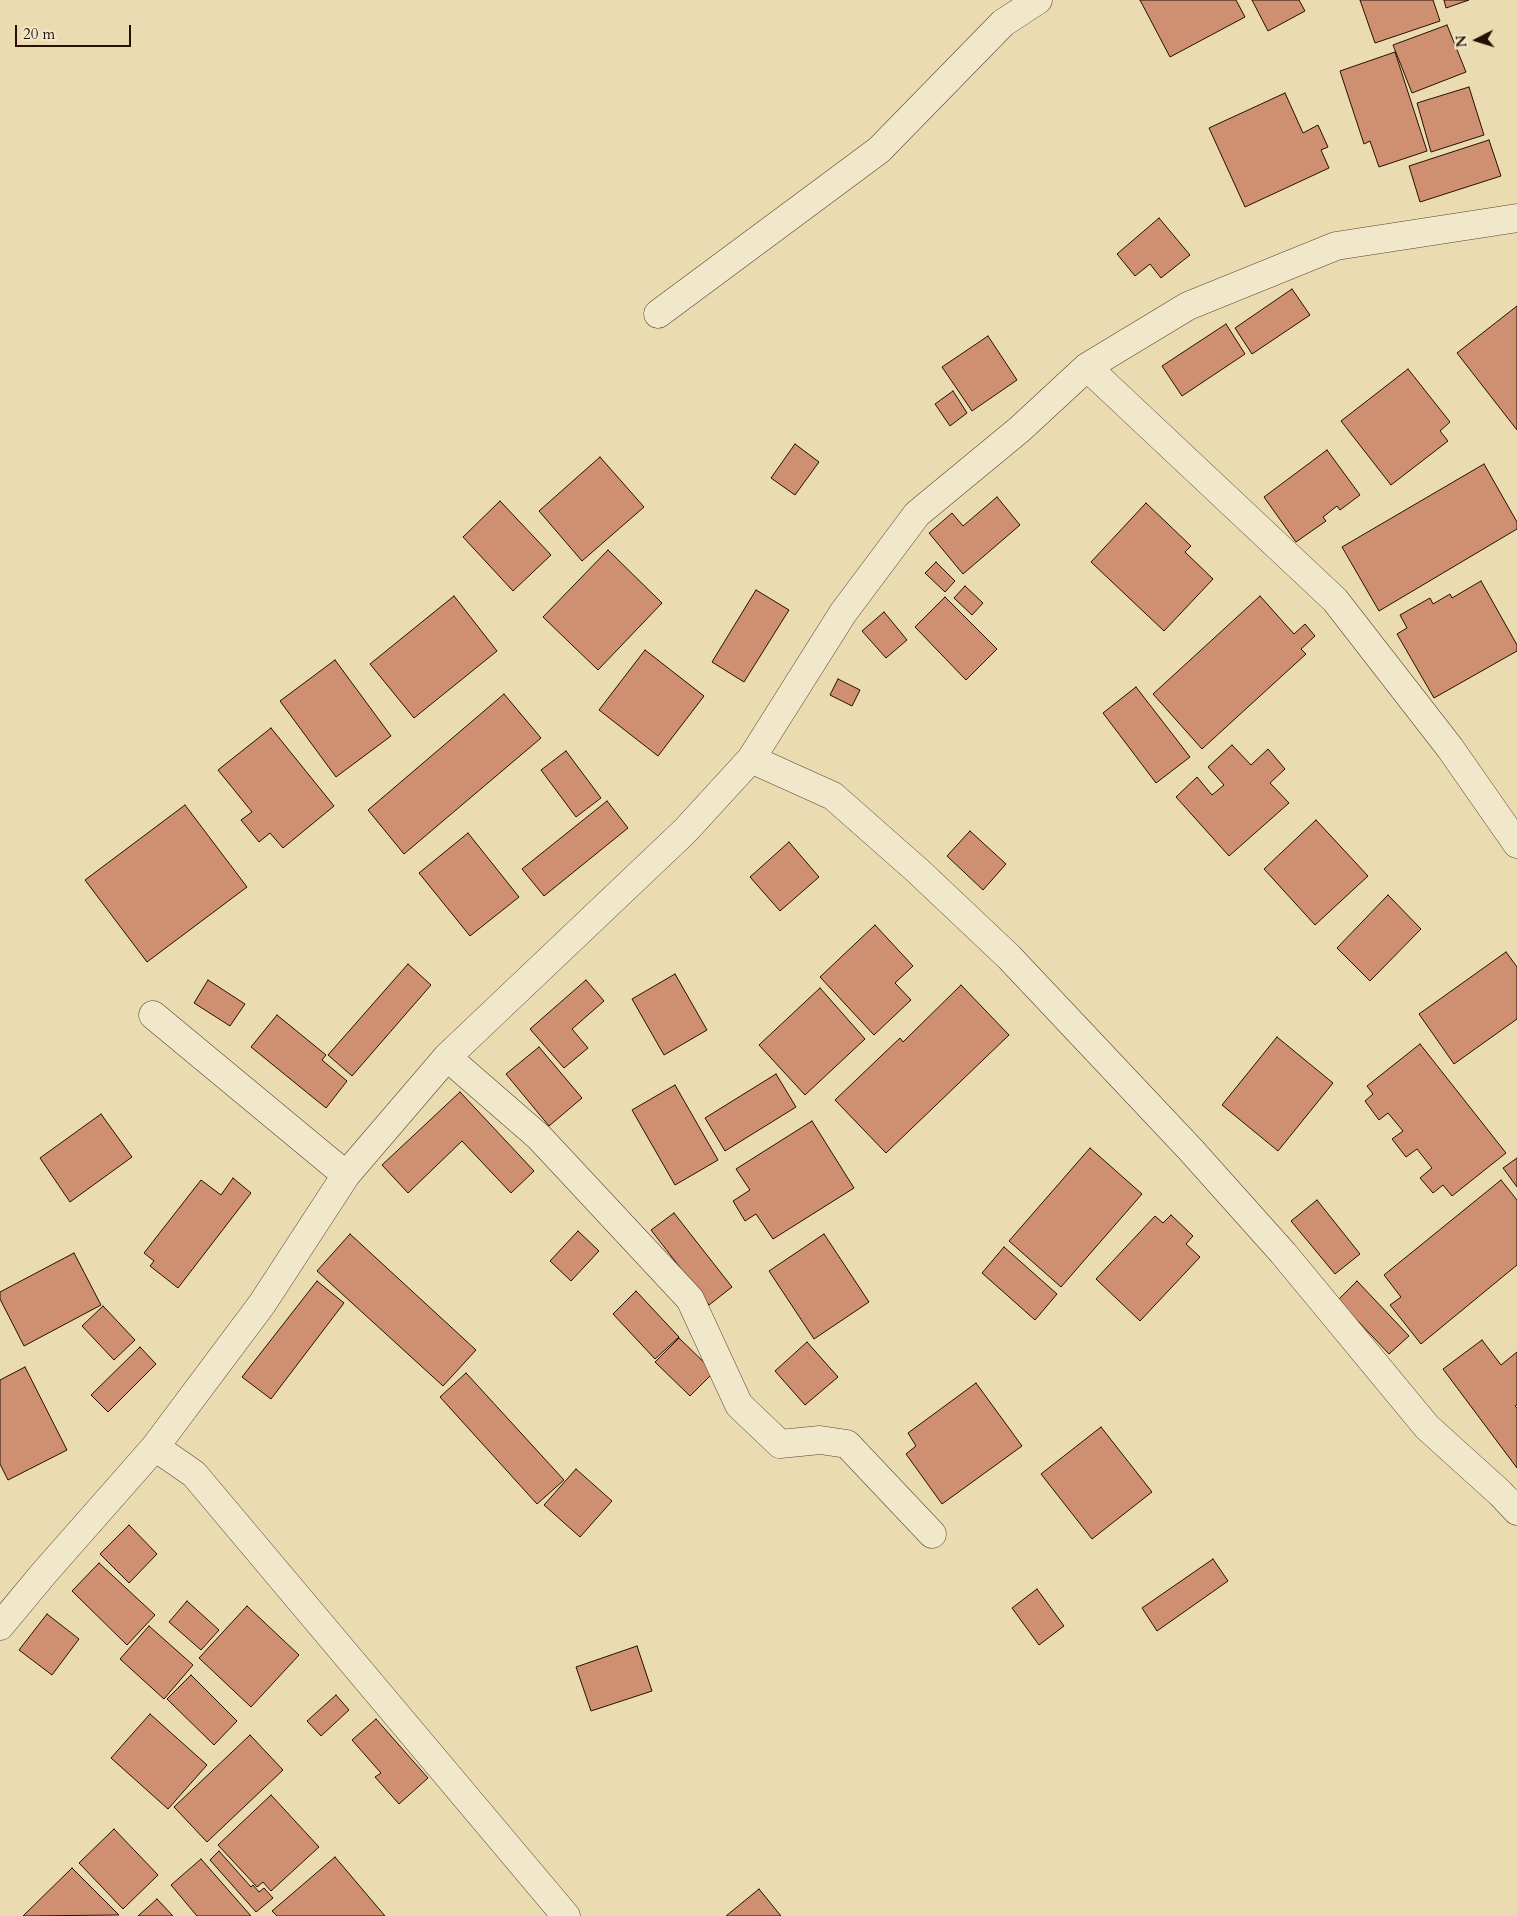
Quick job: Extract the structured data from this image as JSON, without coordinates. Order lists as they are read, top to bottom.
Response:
{
  "scale_bar": "20 m",
  "north": "left"
}
